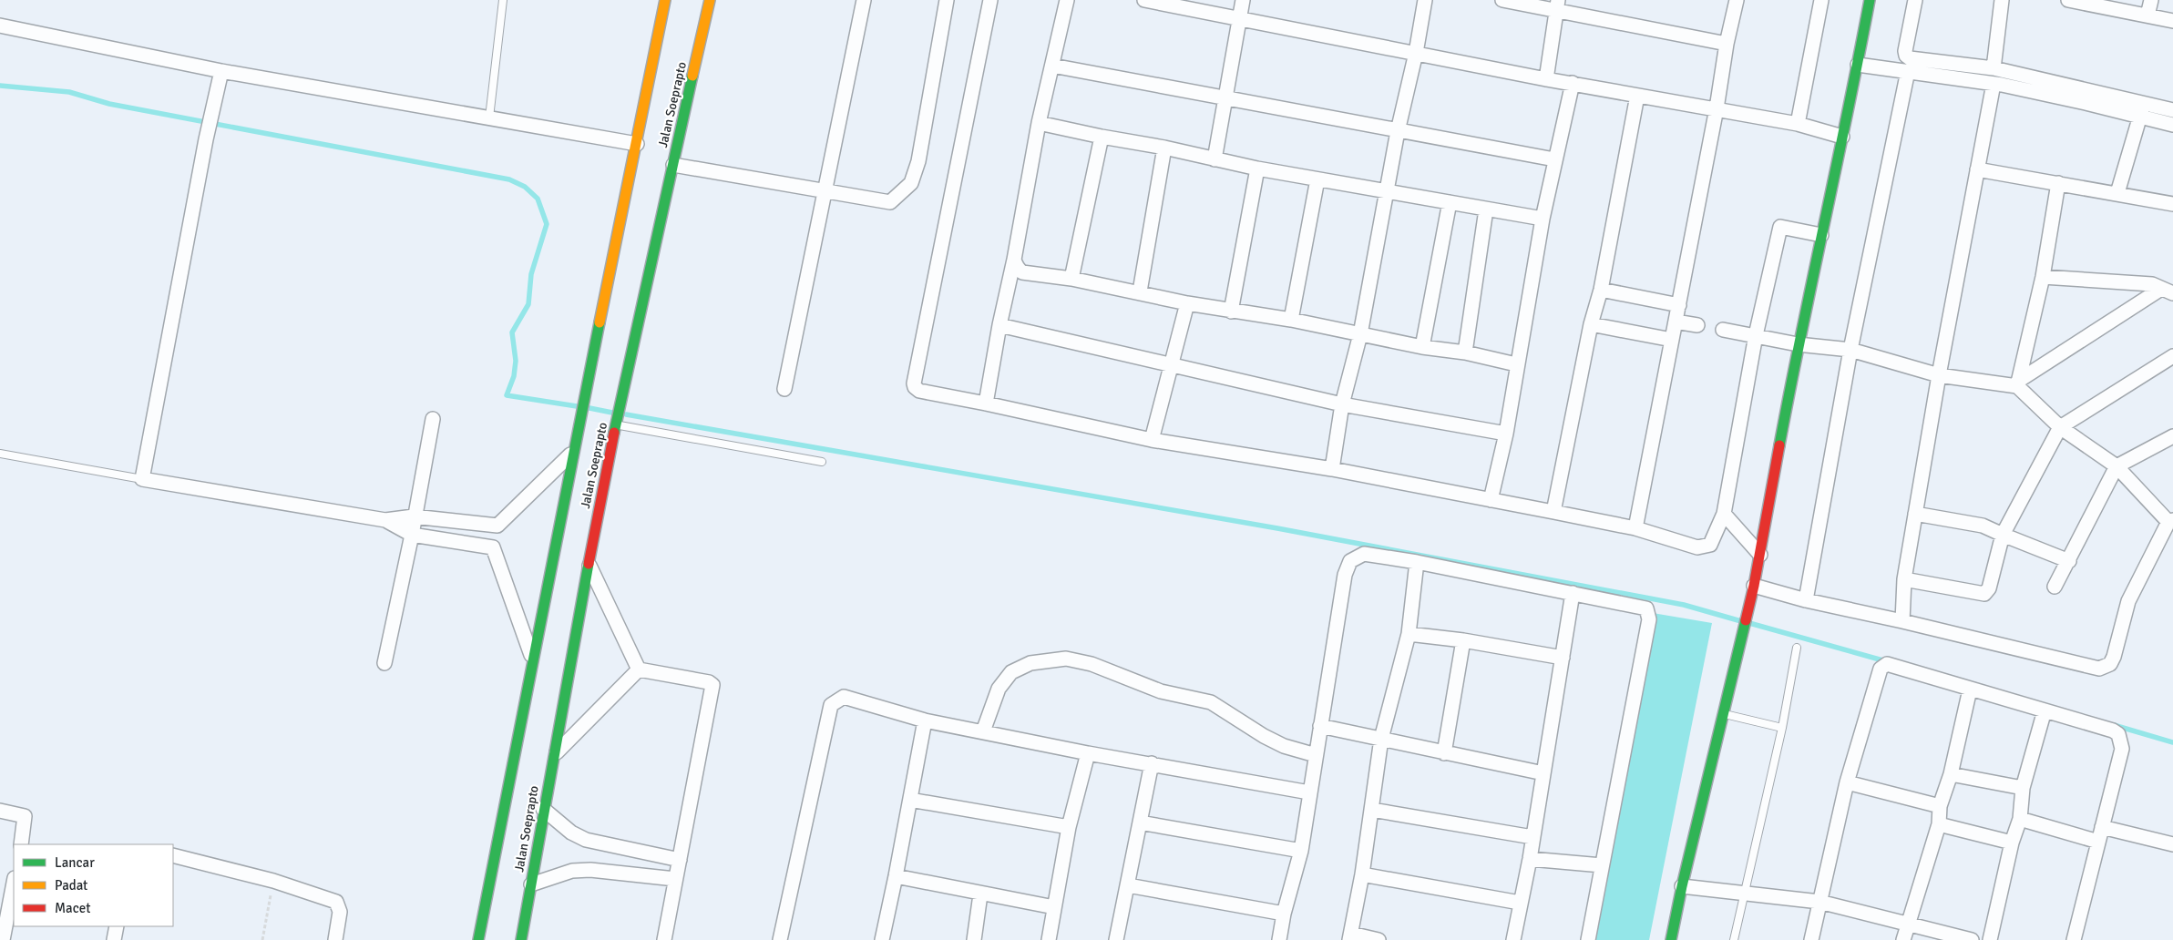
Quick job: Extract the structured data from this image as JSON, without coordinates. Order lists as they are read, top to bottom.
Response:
{
  "streets": {
    "main road": ["Jalan Soeprapto"]
  },
  "legend": ["Lancar", "Padat", "Macet"]
}
